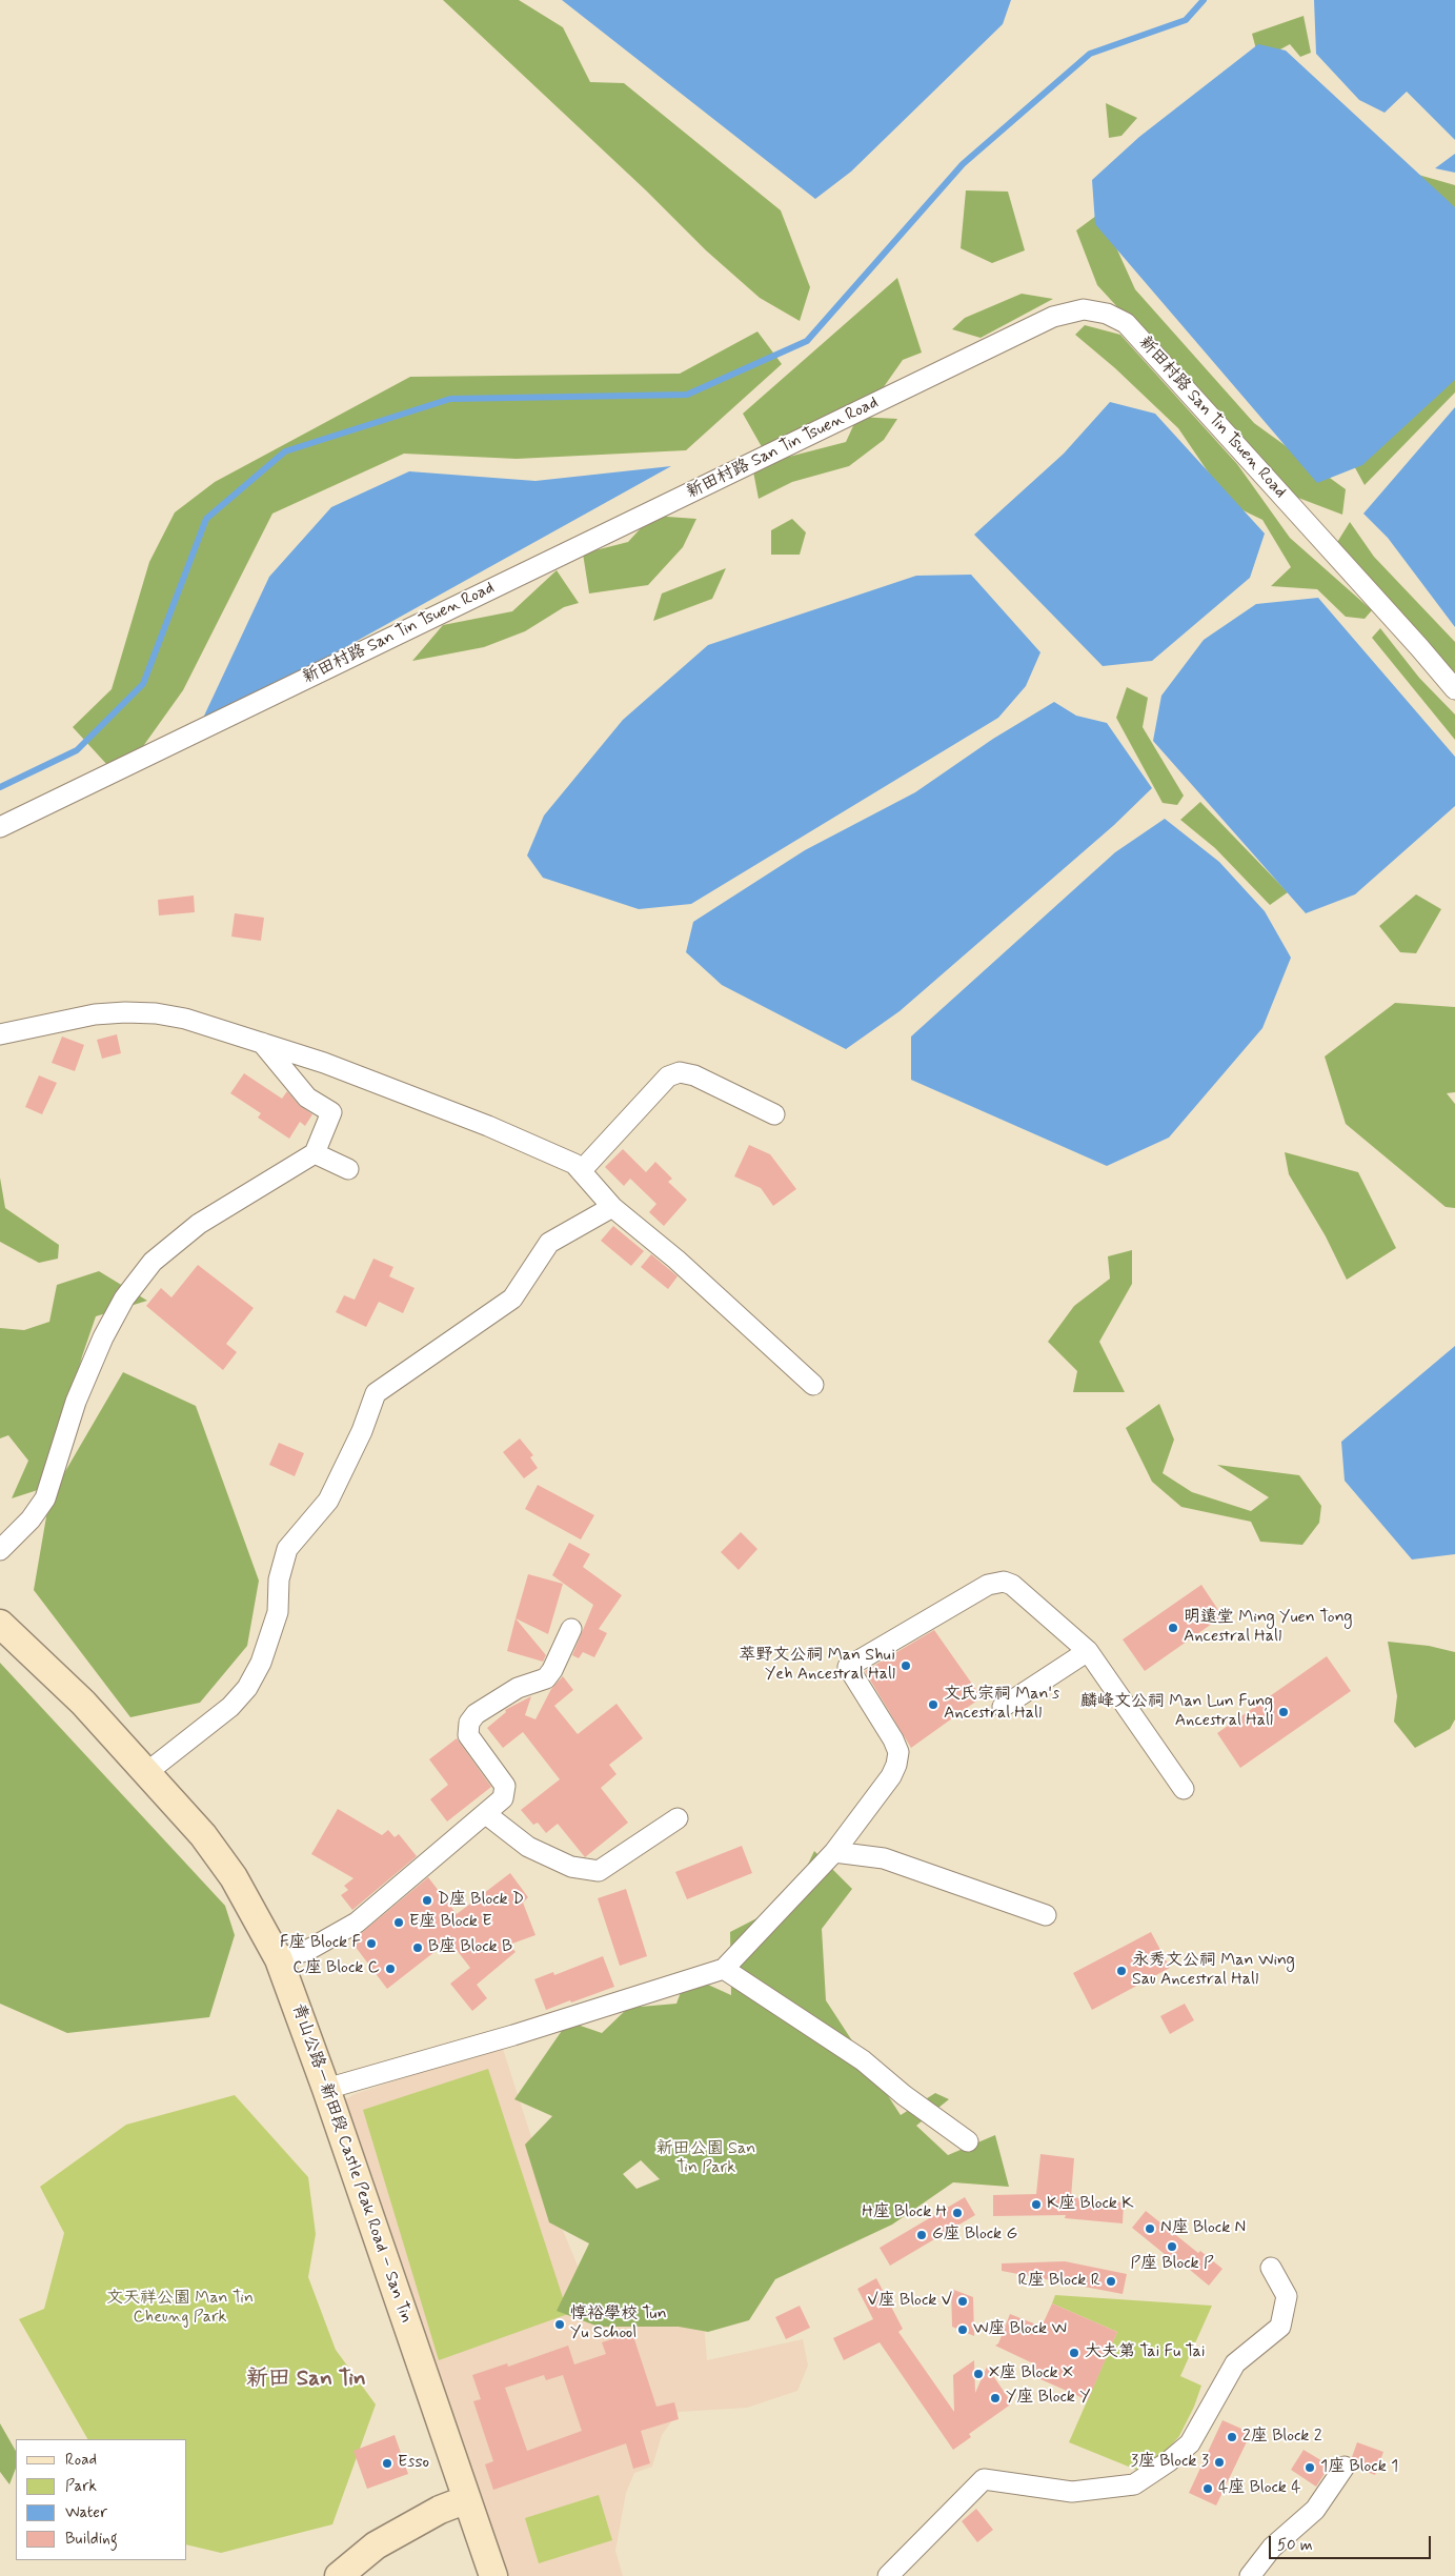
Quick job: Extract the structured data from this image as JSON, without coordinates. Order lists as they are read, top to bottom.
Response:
{
  "streets": {
    "main road": ["青山公路－新田段 Castle Peak Road – San Tin"],
    "street": ["新田村路 San Tin Tsuen Road"]
  },
  "districts": ["新田 San Tin"],
  "parks": ["新田公園 San Tin Park", "文天祥公園 Man Tin Cheung Park"],
  "places": [
    "明遠堂 Ming Yuen Tong Ancestral Hall",
    "萃野文公祠 Man Shui Yeh Ancestral Hall",
    "文氏宗祠 Man's Ancestral Hall",
    "麟峰文公祠 Man Lun Fung Ancestral Hall",
    "D座 Block D",
    "E座 Block E",
    "F座 Block F",
    "B座 Block B",
    "C座 Block C",
    "永秀文公祠 Man Wing Sau Ancestral Hall",
    "K座 Block K",
    "H座 Block H",
    "N座 Block N",
    "G座 Block G",
    "P座 Block P",
    "R座 Block R",
    "V座 Block V",
    "惇裕學校 Tun Yu School",
    "W座 Block W",
    "大夫第 Tai Fu Tai",
    "X座 Block X",
    "Y座 Block Y",
    "2座 Block 2",
    "3座 Block 3",
    "Esso",
    "1座 Block 1",
    "4座 Block 4"
  ],
  "legend": [
    "Road",
    "Park",
    "Water",
    "Building"
  ],
  "scale_bar": "50 m"
}
